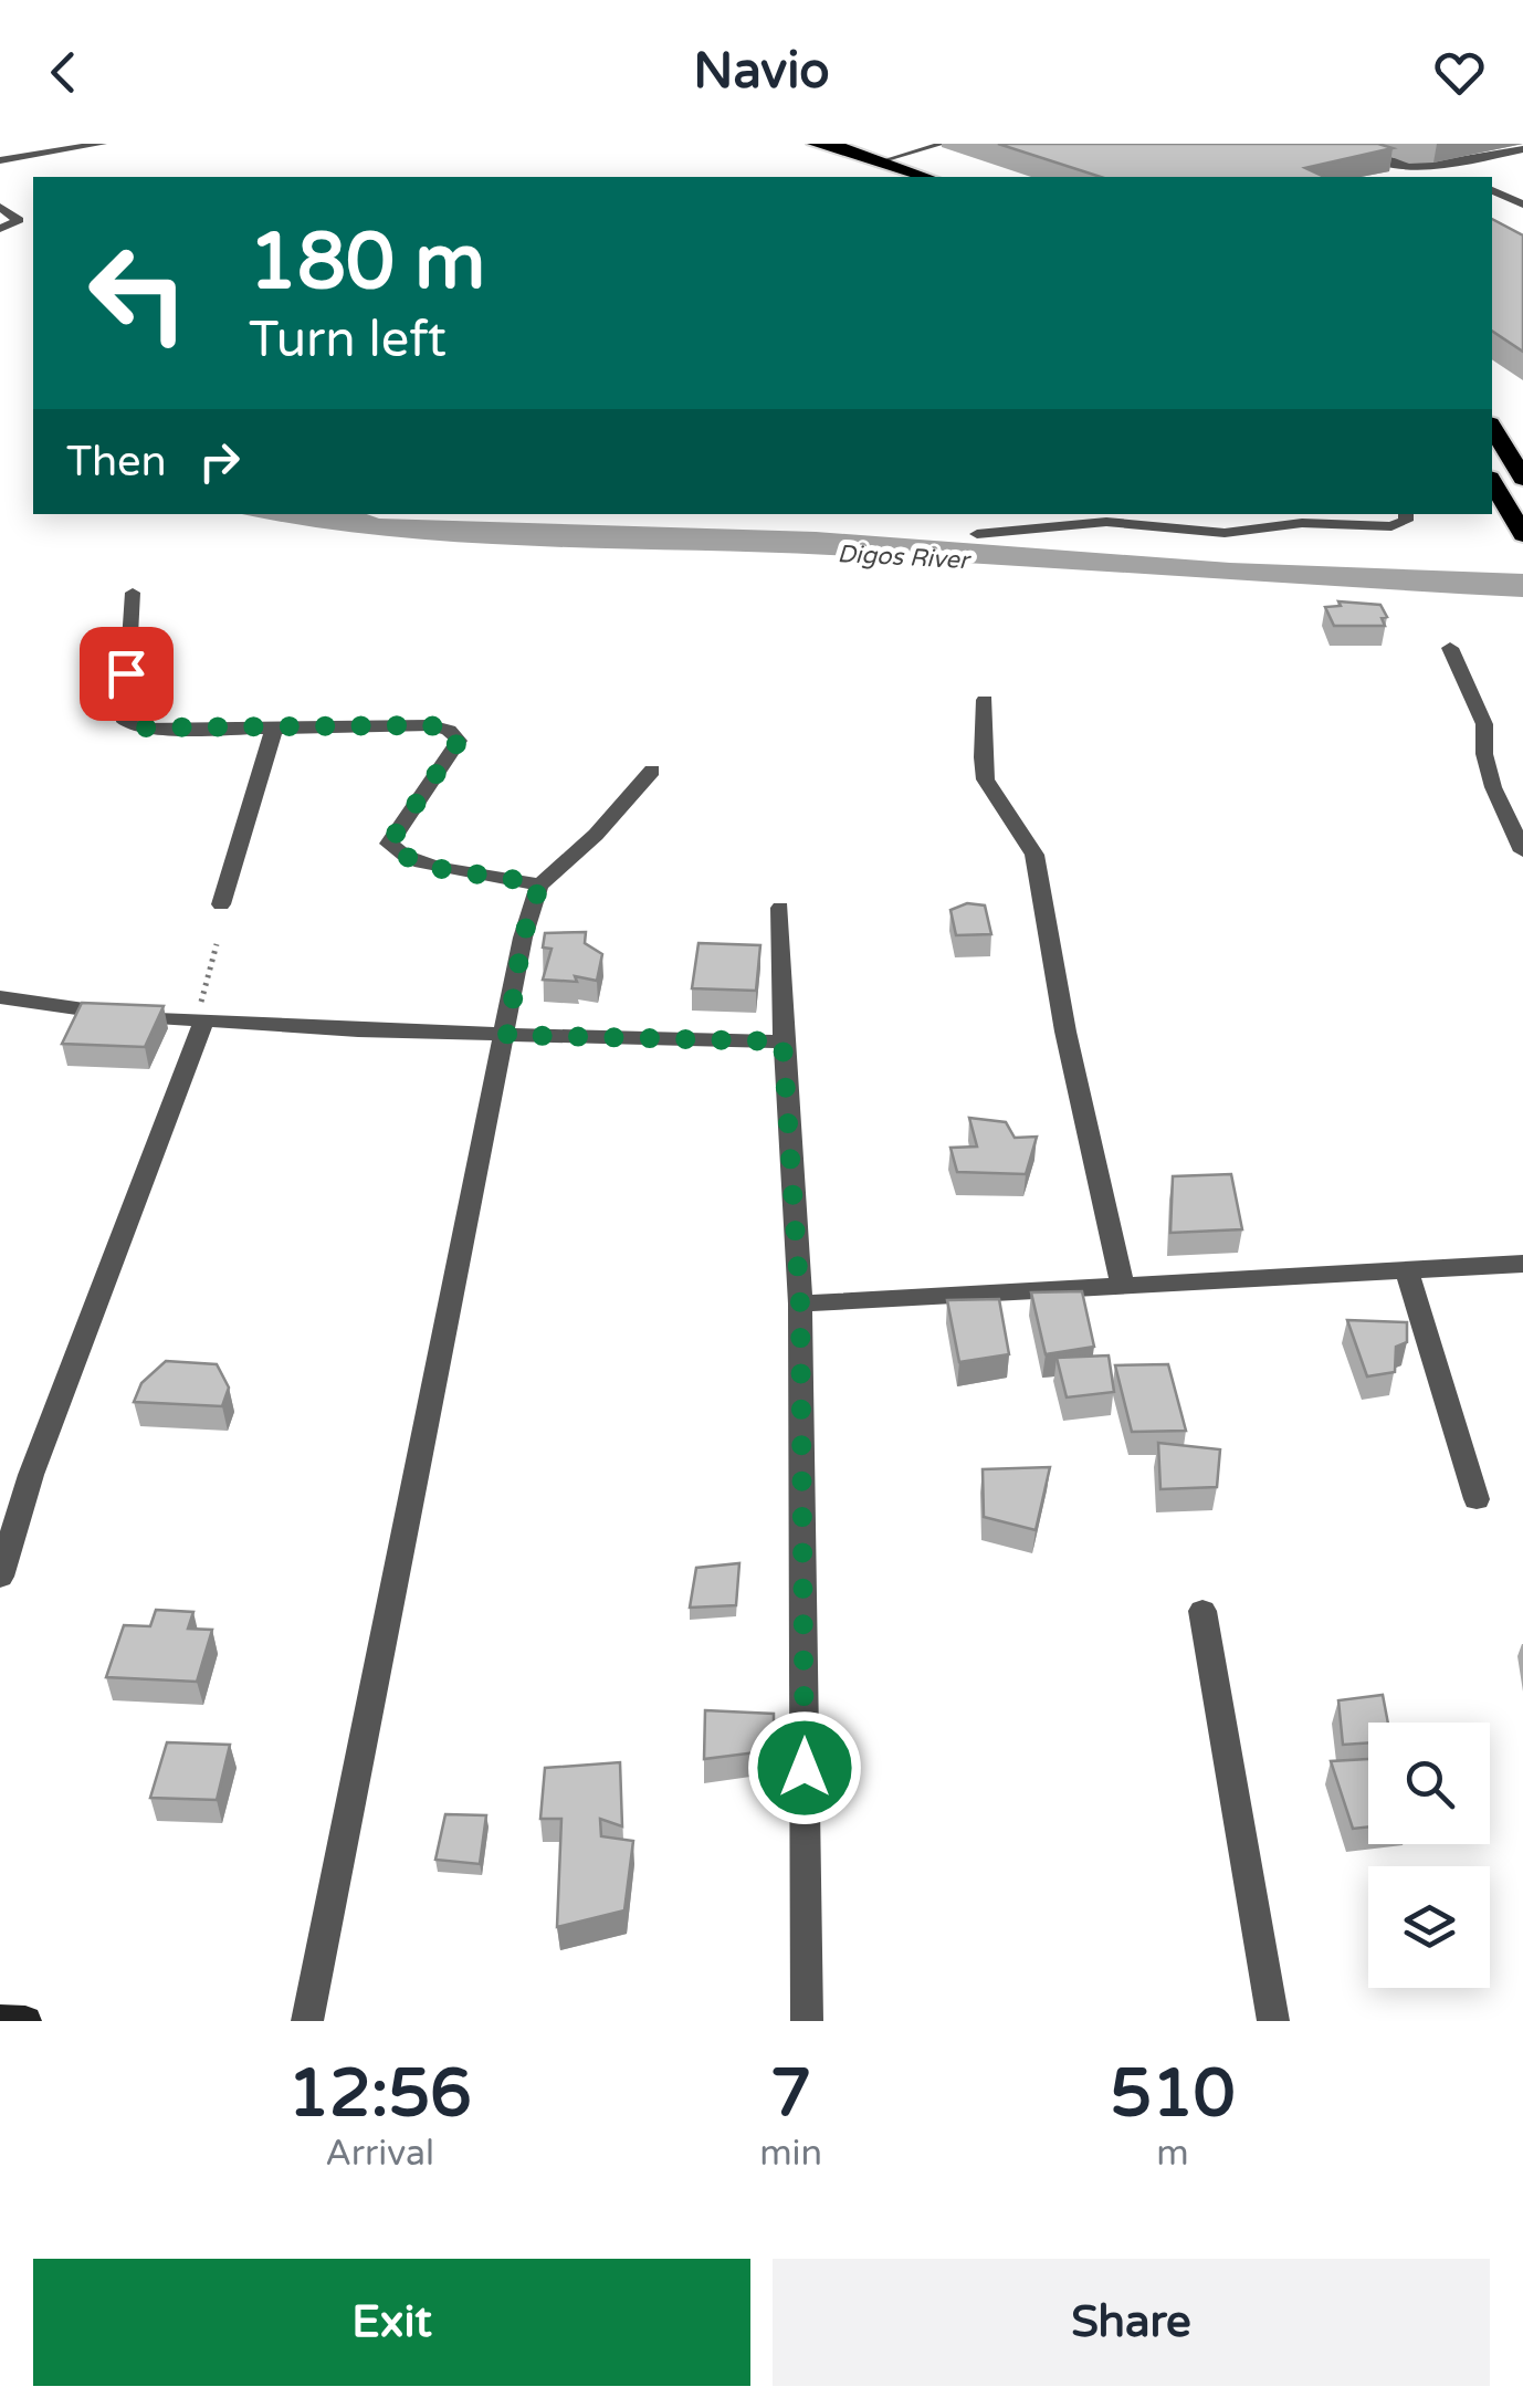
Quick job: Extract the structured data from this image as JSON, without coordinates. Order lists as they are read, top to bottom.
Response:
{
  "water": ["Digos River"],
  "page": {
    "header": "Navio",
    "turn": ["180 m", "Turn left"],
    "then": "Then",
    "eta": [
      "12:56",
      "Arrival",
      "7",
      "min",
      "510",
      "m"
    ],
    "buttons": ["Exit", "Share"]
  }
}
